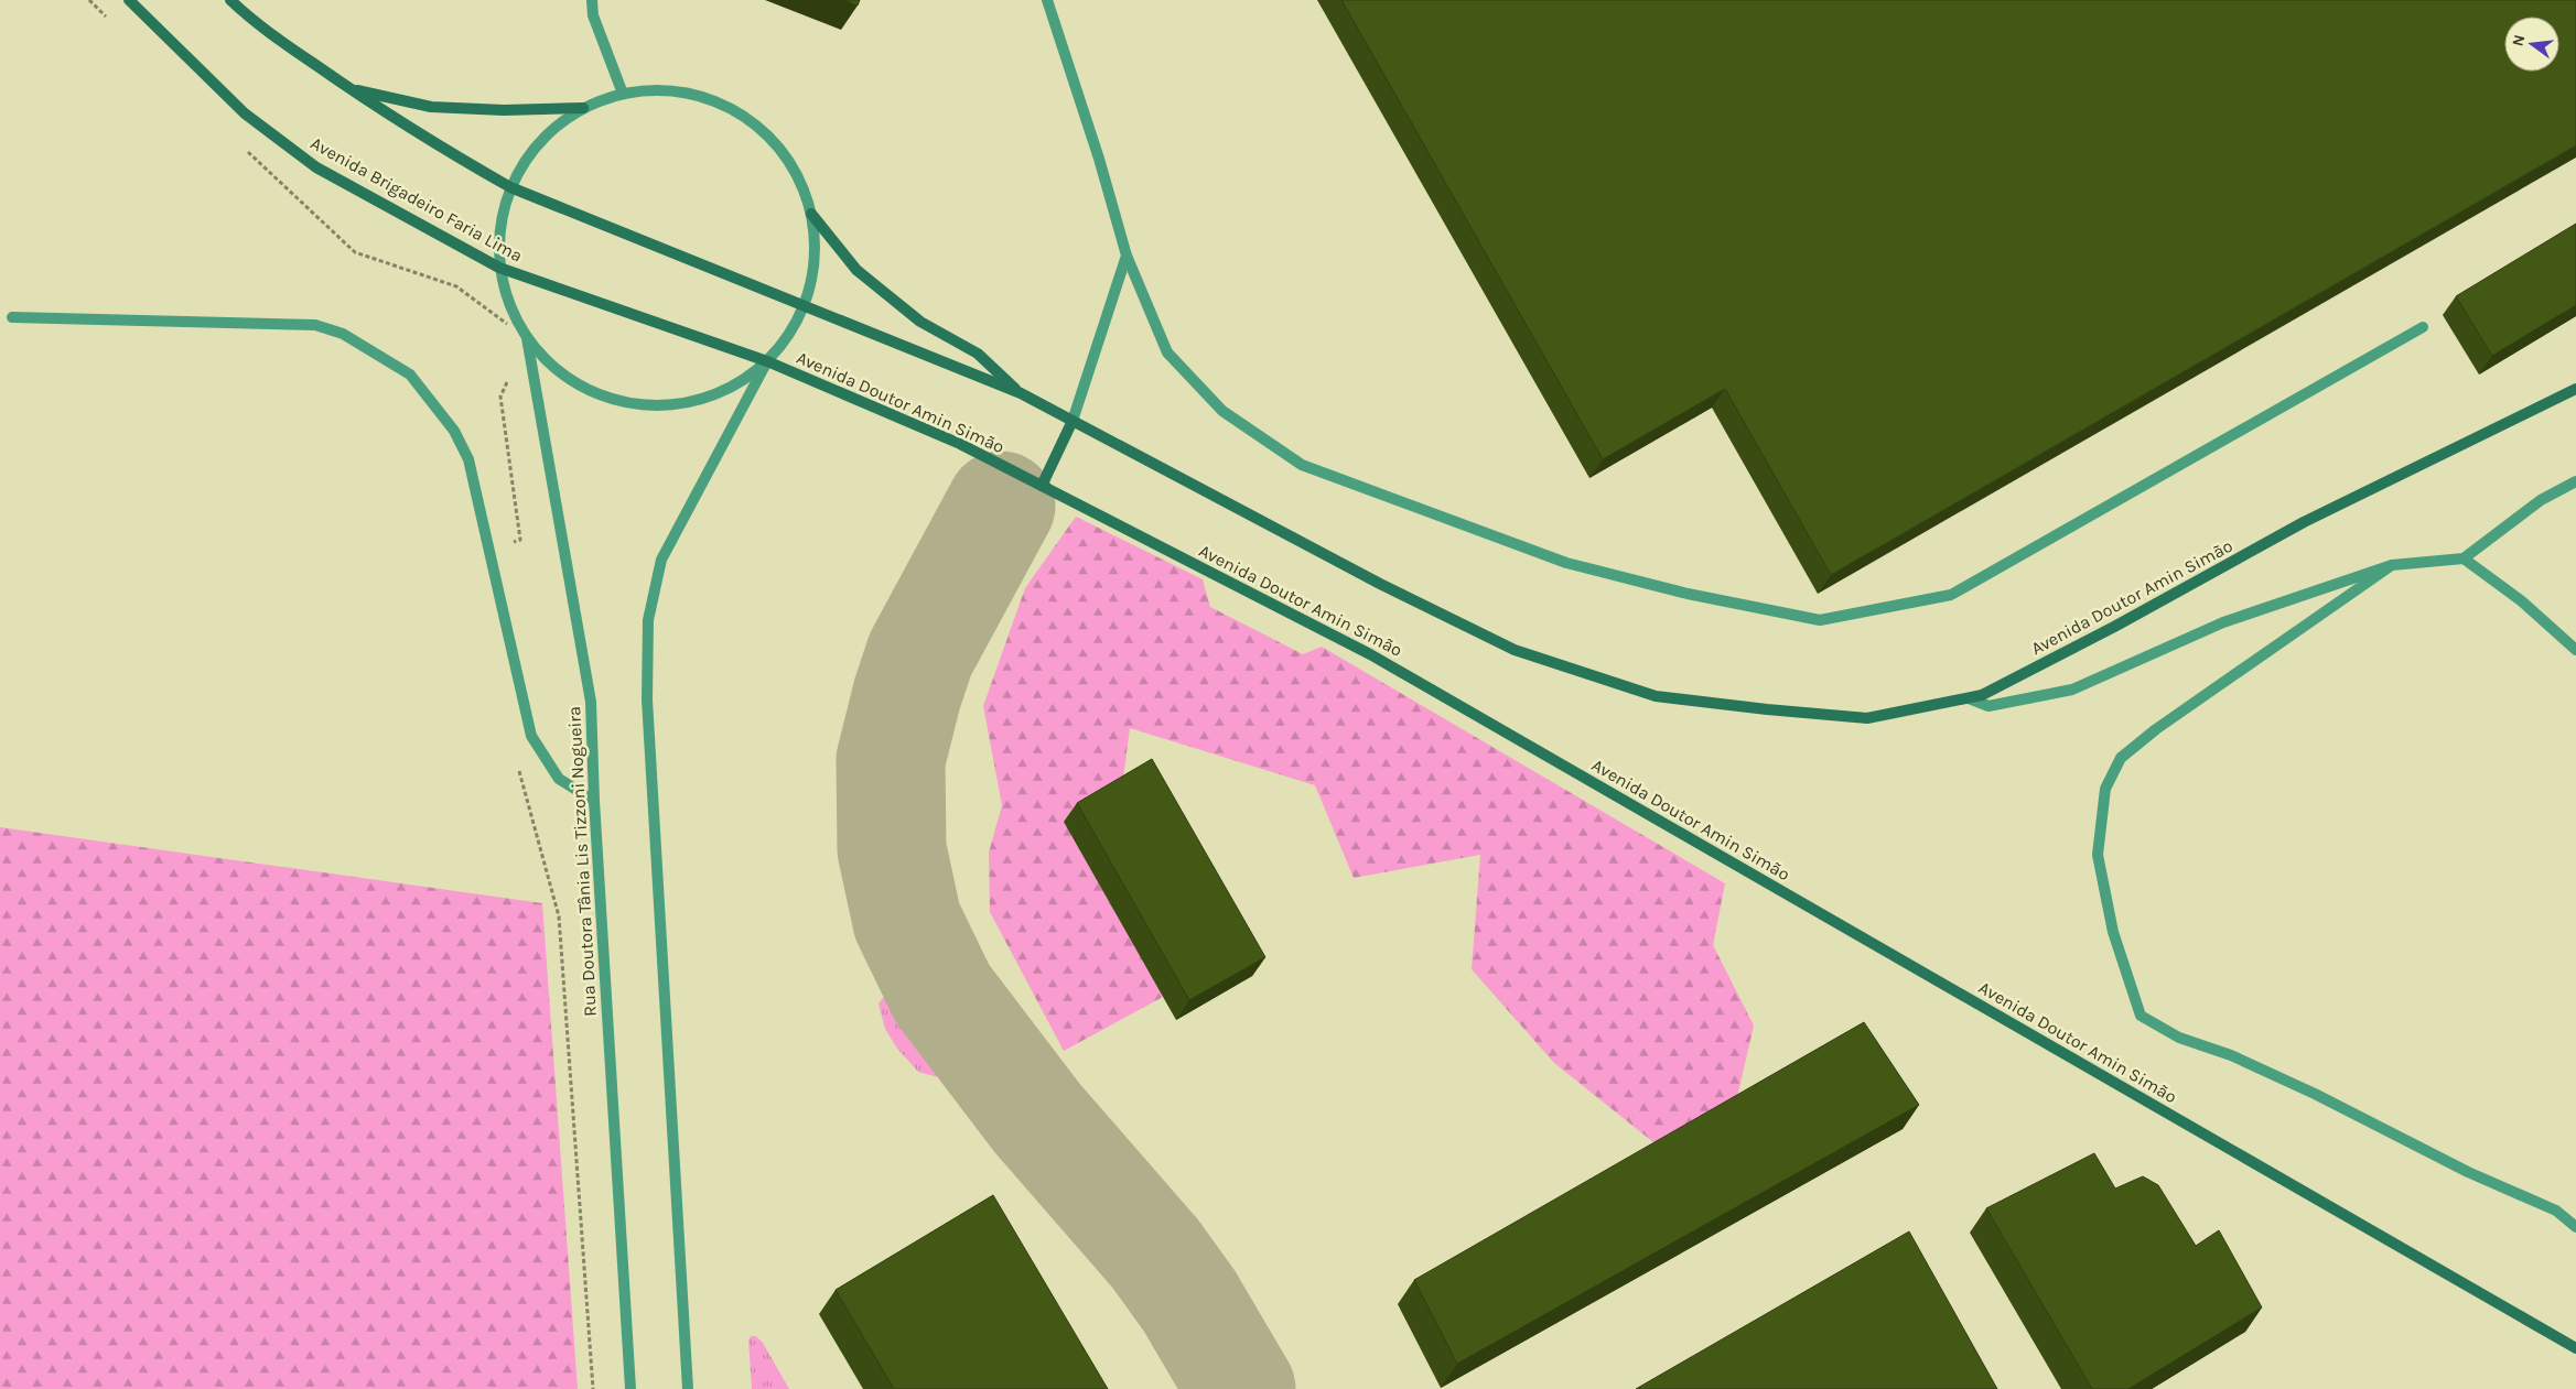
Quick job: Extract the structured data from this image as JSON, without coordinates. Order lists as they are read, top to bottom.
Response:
{
  "streets": {
    "street": ["Avenida Brigadeiro Faria Lima", "Avenida Doutor Amin Simão", "Rua Doutora Tânia Lis Tizzoni Nogueira"]
  },
  "crossings": [
    ["Avenida Brigadeiro Faria Lima", "Avenida Doutor Amin Simão"]
  ],
  "north": "left"
}
